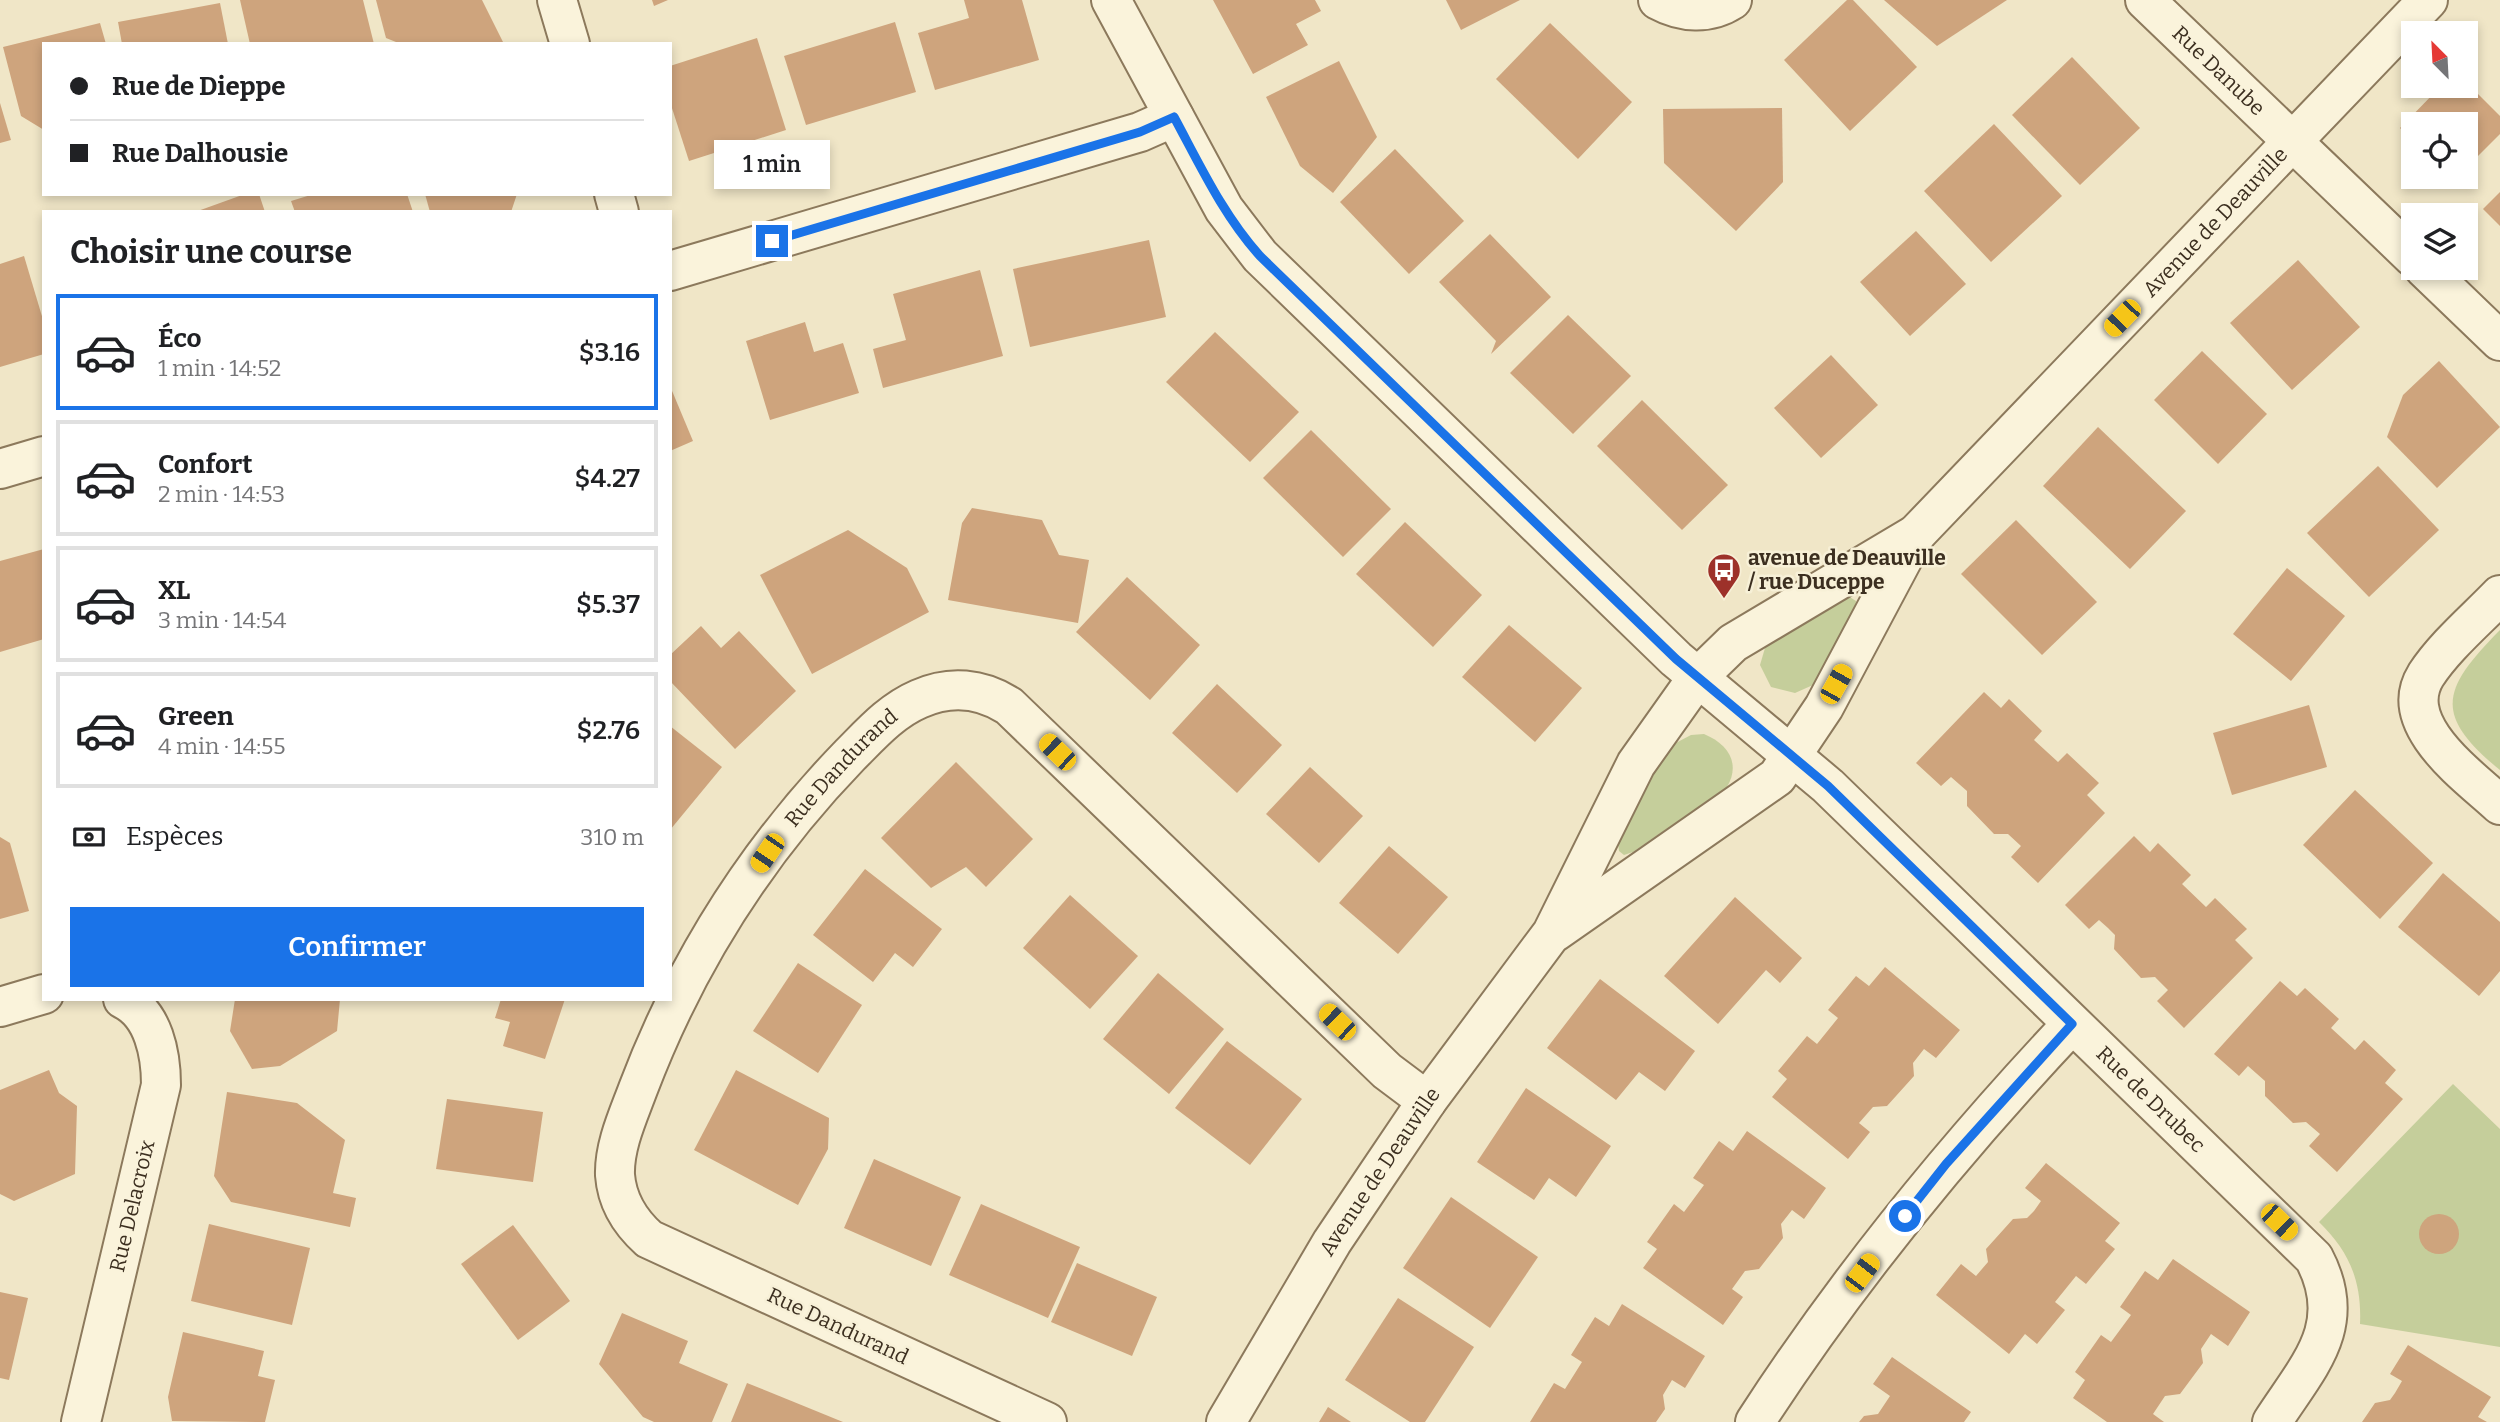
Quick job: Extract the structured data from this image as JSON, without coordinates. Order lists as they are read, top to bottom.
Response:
{
  "streets": {
    "street": [
      "Rue Danube",
      "Avenue de Deauville",
      "Rue Dandurand",
      "Rue de Drubec",
      "Rue Delacroix"
    ]
  },
  "crossings": [
    ["Rue Danube", "Avenue de Deauville"],
    ["Avenue de Deauville", "Rue Dandurand"],
    ["Avenue de Deauville", "Rue de Drubec"]
  ],
  "places": {
    "bus stop": ["avenue de Deauville / rue Duceppe"]
  },
  "north": "top left",
  "page": {
    "banner": ["Rue de Dieppe", "Rue Dalhousie"],
    "bubble": "1 min",
    "heading": "Choisir une course",
    "list": [
      {
        "name": "Éco",
        "note": "1 min · 14:52",
        "value": "$3.16"
      },
      {
        "name": "Confort",
        "note": "2 min · 14:53",
        "value": "$4.27"
      },
      {
        "name": "XL",
        "note": "3 min · 14:54",
        "value": "$5.37"
      },
      {
        "name": "Green",
        "note": "4 min · 14:55",
        "value": "$2.76"
      }
    ],
    "pay": ["Espèces", "310 m"],
    "buttons": "Confirmer"
  }
}
